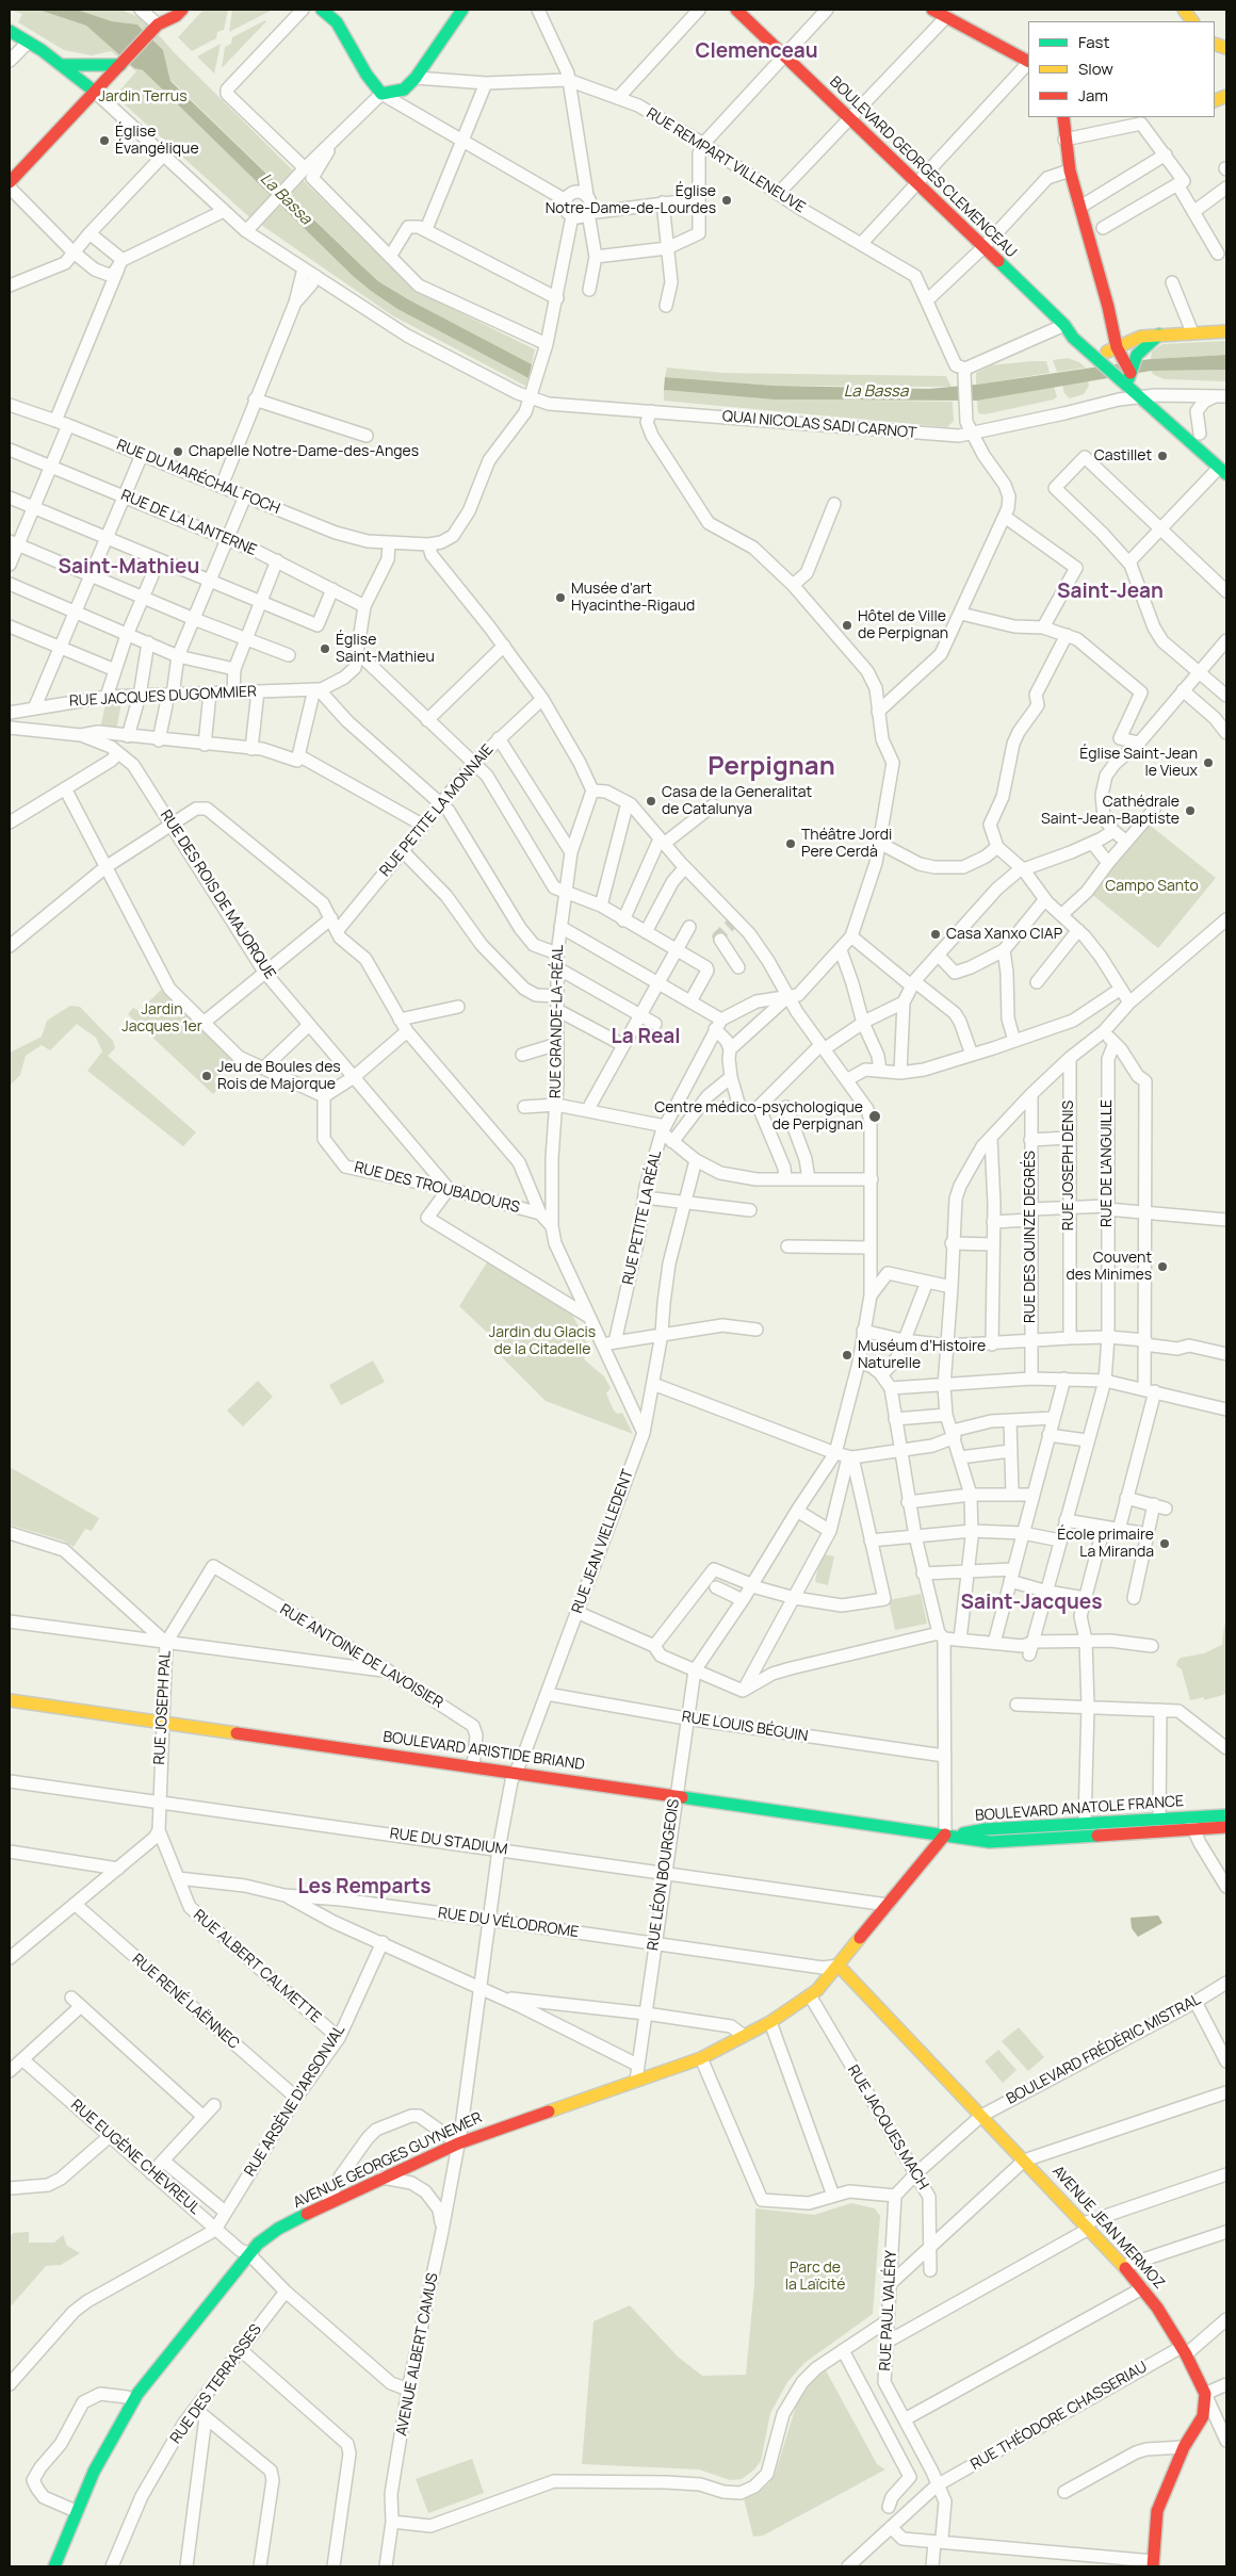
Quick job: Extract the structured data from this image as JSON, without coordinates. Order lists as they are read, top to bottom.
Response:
{
  "streets": {
    "main road": [
      "BOULEVARD GEORGES CLEMENCEAU",
      "BOULEVARD ARISTIDE BRIAND",
      "BOULEVARD ANATOLE FRANCE",
      "AVENUE GEORGES GUYNEMER",
      "AVENUE JEAN MERMOZ"
    ],
    "street": [
      "RUE REMPART VILLENEUVE",
      "QUAI NICOLAS SADI CARNOT",
      "RUE DU MARÉCHAL FOCH",
      "RUE DE LA LANTERNE",
      "RUE JACQUES DUGOMMIER",
      "RUE PETITE LA MONNAIE",
      "RUE DES ROIS DE MAJORQUE",
      "RUE GRANDE-LA-RÉAL",
      "RUE DE L'ANGUILLE",
      "RUE JOSEPH DENIS",
      "RUE DES TROUBADOURS",
      "RUE PETITE LA RÉAL",
      "RUE DES QUINZE DEGRÉS",
      "RUE JEAN VIELLEDENT",
      "RUE ANTOINE DE LAVOISIER",
      "RUE JOSEPH PAL",
      "RUE LOUIS BÉGUIN",
      "RUE DU STADIUM",
      "RUE LÉON BOURGEOIS",
      "RUE DU VÉLODROME",
      "RUE ALBERT CALMETTE",
      "RUE RENÉ LAËNNEC",
      "BOULEVARD FRÉDÉRIC MISTRAL",
      "RUE ARSÈNE D'ARSONVAL",
      "RUE JACQUES MACH",
      "RUE EUGÈNE CHEVREUL",
      "RUE PAUL VALÉRY",
      "AVENUE ALBERT CAMUS",
      "RUE DES TERRASSES",
      "RUE THÉODORE CHASSERIAU"
    ]
  },
  "crossings": [
    ["RUE DES ROIS DE MAJORQUE", "RUE DES TROUBADOURS"],
    ["RUE JEAN VIELLEDENT", "RUE LOUIS BÉGUIN"],
    ["RUE JEAN VIELLEDENT", "BOULEVARD ARISTIDE BRIAND"],
    ["RUE JEAN VIELLEDENT", "RUE DU STADIUM"],
    ["RUE JEAN VIELLEDENT", "RUE DU VÉLODROME"],
    ["RUE JEAN VIELLEDENT", "AVENUE ALBERT CAMUS"],
    ["RUE ANTOINE DE LAVOISIER", "RUE JOSEPH PAL"],
    ["RUE ANTOINE DE LAVOISIER", "BOULEVARD ARISTIDE BRIAND"],
    ["RUE JOSEPH PAL", "BOULEVARD ARISTIDE BRIAND"],
    ["RUE JOSEPH PAL", "RUE DU STADIUM"],
    ["RUE JOSEPH PAL", "RUE ALBERT CALMETTE"],
    ["RUE LOUIS BÉGUIN", "RUE LÉON BOURGEOIS"],
    ["BOULEVARD ARISTIDE BRIAND", "BOULEVARD ANATOLE FRANCE"],
    ["BOULEVARD ARISTIDE BRIAND", "RUE LÉON BOURGEOIS"],
    ["BOULEVARD ARISTIDE BRIAND", "AVENUE GEORGES GUYNEMER"],
    ["BOULEVARD ANATOLE FRANCE", "AVENUE GEORGES GUYNEMER"],
    ["RUE DU STADIUM", "RUE LÉON BOURGEOIS"],
    ["RUE DU STADIUM", "AVENUE GEORGES GUYNEMER"],
    ["RUE LÉON BOURGEOIS", "RUE DU VÉLODROME"],
    ["RUE LÉON BOURGEOIS", "AVENUE GEORGES GUYNEMER"],
    ["RUE DU VÉLODROME", "RUE ALBERT CALMETTE"],
    ["RUE DU VÉLODROME", "AVENUE GEORGES GUYNEMER"],
    ["RUE DU VÉLODROME", "AVENUE JEAN MERMOZ"],
    ["RUE ALBERT CALMETTE", "RUE ARSÈNE D'ARSONVAL"],
    ["RUE RENÉ LAËNNEC", "RUE ARSÈNE D'ARSONVAL"],
    ["BOULEVARD FRÉDÉRIC MISTRAL", "RUE JACQUES MACH"],
    ["BOULEVARD FRÉDÉRIC MISTRAL", "AVENUE JEAN MERMOZ"],
    ["BOULEVARD FRÉDÉRIC MISTRAL", "RUE PAUL VALÉRY"],
    ["RUE ARSÈNE D'ARSONVAL", "RUE EUGÈNE CHEVREUL"],
    ["RUE JACQUES MACH", "AVENUE GEORGES GUYNEMER"],
    ["RUE EUGÈNE CHEVREUL", "AVENUE GEORGES GUYNEMER"],
    ["RUE EUGÈNE CHEVREUL", "AVENUE ALBERT CAMUS"],
    ["RUE EUGÈNE CHEVREUL", "RUE DES TERRASSES"],
    ["AVENUE GEORGES GUYNEMER", "AVENUE JEAN MERMOZ"],
    ["AVENUE GEORGES GUYNEMER", "AVENUE ALBERT CAMUS"],
    ["AVENUE JEAN MERMOZ", "RUE THÉODORE CHASSERIAU"],
    ["RUE PAUL VALÉRY", "RUE THÉODORE CHASSERIAU"]
  ],
  "districts": [
    "Clemenceau",
    "Saint-Mathieu",
    "Saint-Jean",
    "Perpignan",
    "La Real",
    "Saint-Jacques",
    "Les Remparts"
  ],
  "water": ["La Bassa"],
  "parks": [
    "Jardin Terrus",
    "Campo Santo",
    "Jardin Jacques 1er",
    "Jardin du Glacis de la Citadelle",
    "Parc de la Laïcité"
  ],
  "places": [
    "Église Évangélique",
    "Église Notre-Dame-de-Lourdes",
    "Chapelle Notre-Dame-des-Anges",
    "Castillet",
    "Musée d'art Hyacinthe-Rigaud",
    "Hôtel de Ville de Perpignan",
    "Église Saint-Mathieu",
    "Église Saint-Jean le Vieux",
    "Casa de la Generalitat de Catalunya",
    "Cathédrale Saint-Jean-Baptiste",
    "Théâtre Jordi Pere Cerdà",
    "Casa Xanxo CIAP",
    "Jeu de Boules des Rois de Majorque",
    "Centre médico-psychologique de Perpignan",
    "Couvent des Minimes",
    "Muséum d’Histoire Naturelle",
    "École primaire La Miranda"
  ],
  "legend": ["Fast", "Slow", "Jam"]
}
